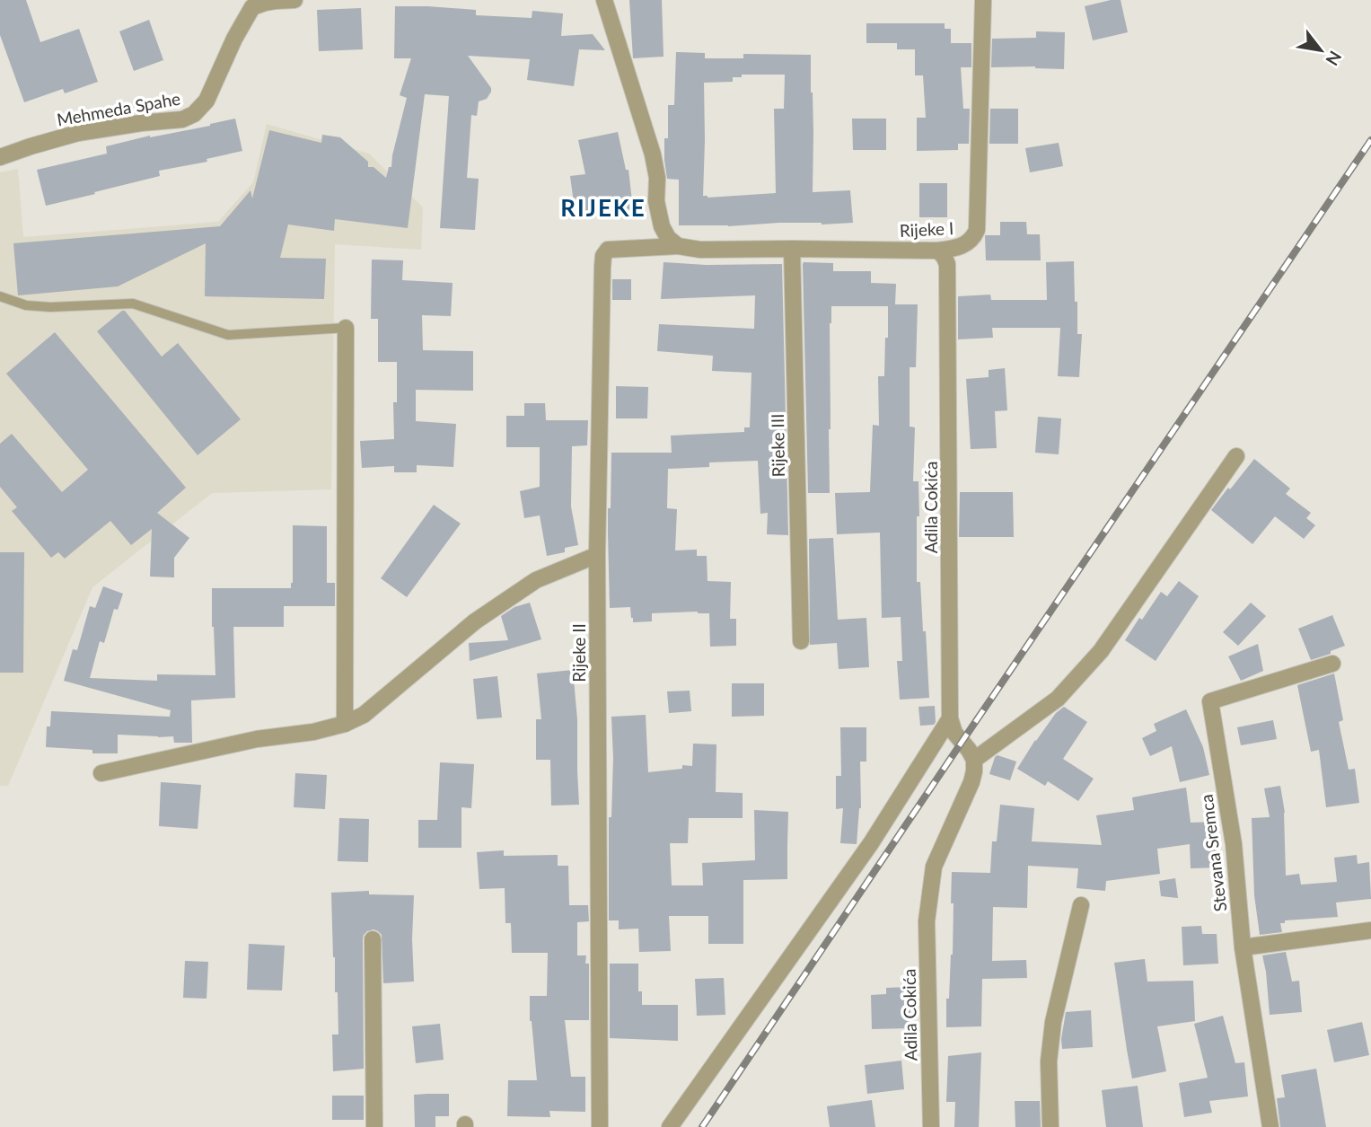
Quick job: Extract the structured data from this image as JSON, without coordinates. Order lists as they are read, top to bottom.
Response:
{
  "streets": {
    "street": [
      "Mehmeda Spahe",
      "Rijeke I",
      "Rijeke III",
      "Adila Cokića",
      "Rijeke II",
      "Stevana Sremca"
    ]
  },
  "crossings": [
    ["Rijeke I", "Rijeke III"],
    ["Rijeke I", "Adila Cokića"],
    ["Rijeke I", "Rijeke II"]
  ],
  "districts": ["RIJEKE"],
  "north": "bottom right"
}
